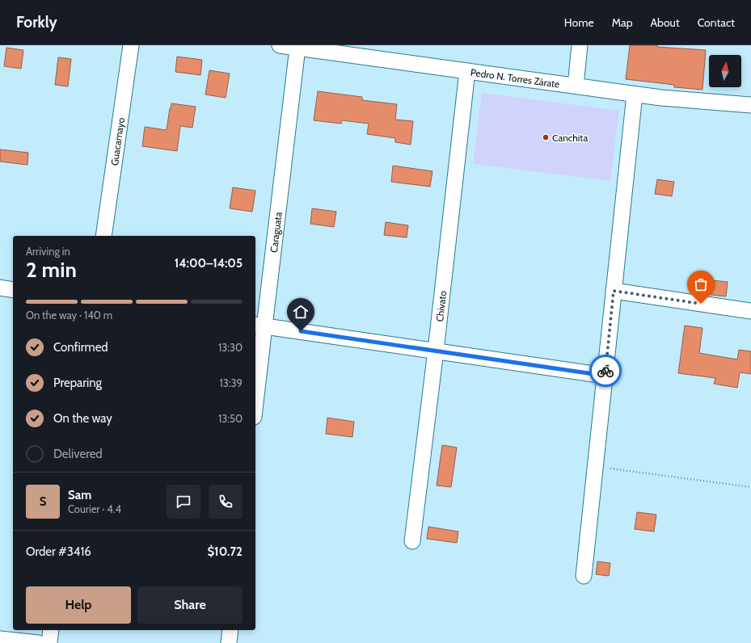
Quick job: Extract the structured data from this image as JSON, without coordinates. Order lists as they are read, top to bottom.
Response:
{
  "streets": {
    "street": [
      "Pedro N. Torres Zárate",
      "Guacamayo",
      "Caraguata",
      "Chivato"
    ]
  },
  "crossings": [
    ["Pedro N. Torres Zárate", "Caraguata"],
    ["Pedro N. Torres Zárate", "Chivato"]
  ],
  "places": ["Canchita"],
  "north": "top",
  "page": {
    "header": "Forkly",
    "nav": [
      "Home",
      "Map",
      "About",
      "Contact"
    ],
    "heading": ["2 min", "Arriving in", "14:00–14:05"],
    "panel": [
      "Sam",
      "Courier · 4.4",
      "Order #3416",
      "$10.72"
    ],
    "bar": "On the way · 140 m",
    "list": [
      ["Confirmed", "13:30"],
      ["Preparing", "13:39"],
      ["On the way", "13:50"],
      "Delivered"
    ],
    "round": "S",
    "buttons": ["Help", "Share"]
  }
}
